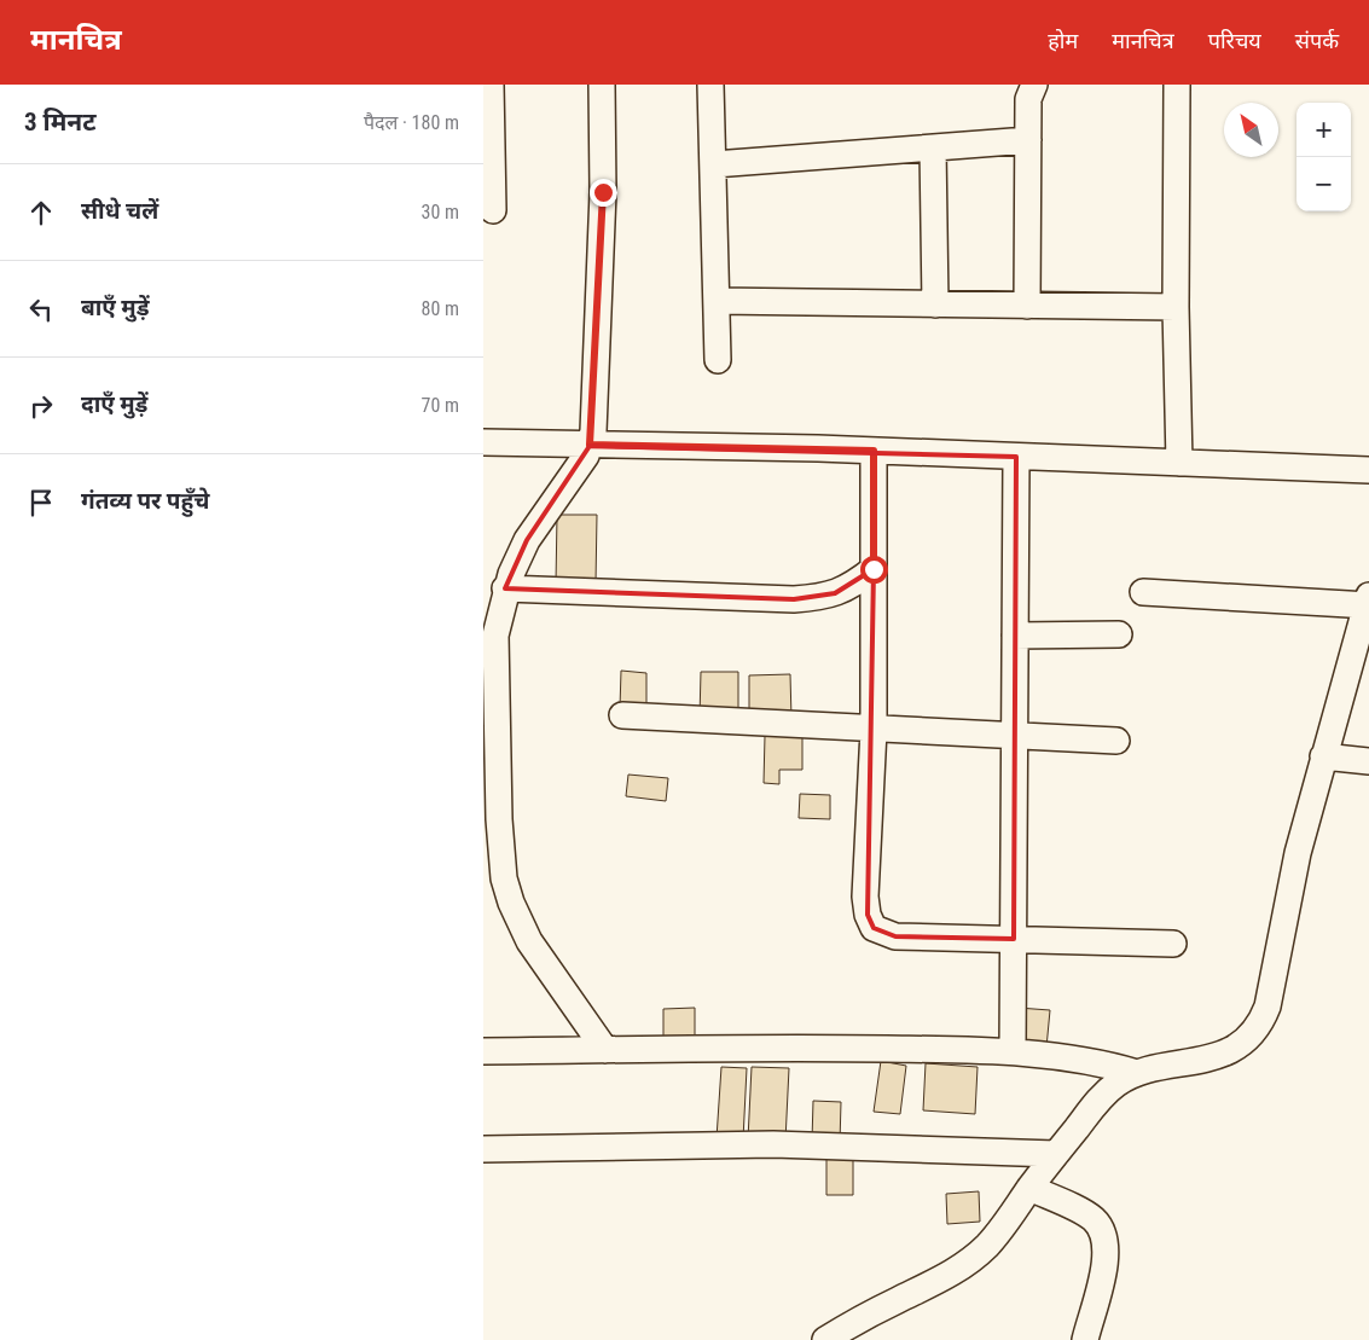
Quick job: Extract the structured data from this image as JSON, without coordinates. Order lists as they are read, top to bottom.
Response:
{
  "north": "top left",
  "page": {
    "header": "मानचित्र",
    "nav": [
      "होम",
      "मानचित्र",
      "परिचय",
      "संपर्क"
    ],
    "heading": ["3 मिनट", "पैदल · 180 m"],
    "map_buttons": ["+", "−"],
    "list": [
      ["सीधे चलें", "30 m"],
      ["बाएँ मुड़ें", "80 m"],
      ["दाएँ मुड़ें", "70 m"],
      "गंतव्य पर पहुँचे"
    ]
  }
}
